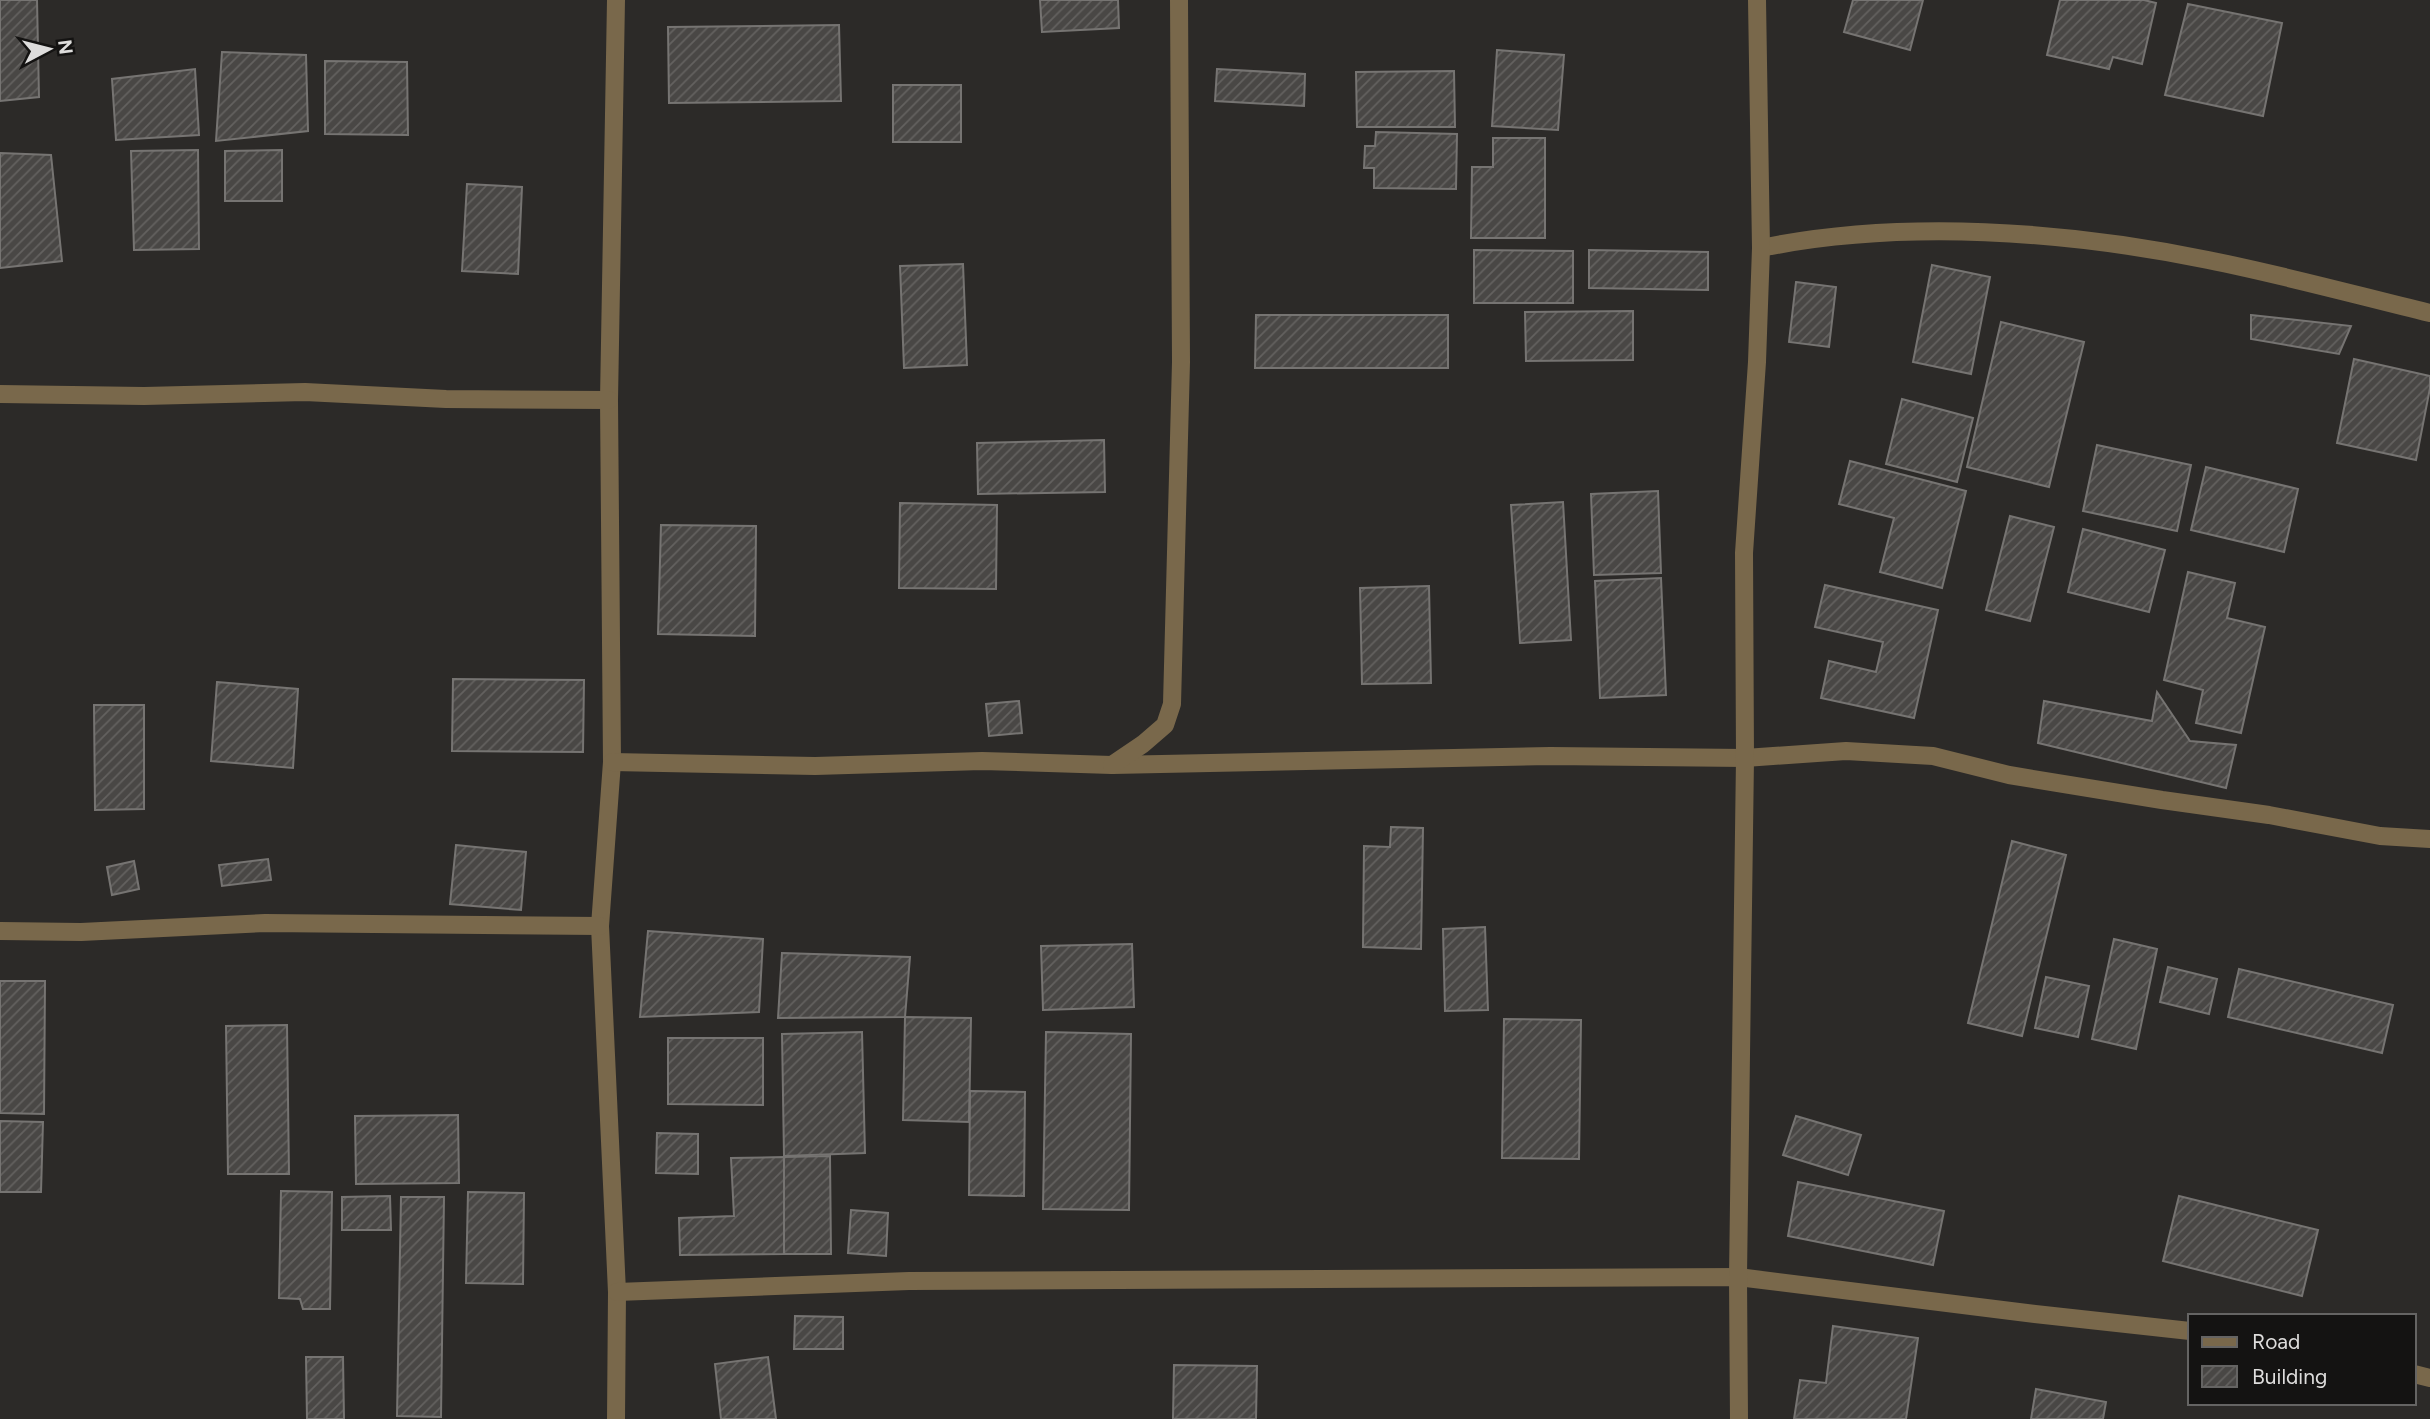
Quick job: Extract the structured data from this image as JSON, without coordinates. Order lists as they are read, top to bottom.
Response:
{
  "legend": ["Road", "Building"],
  "north": "right"
}
